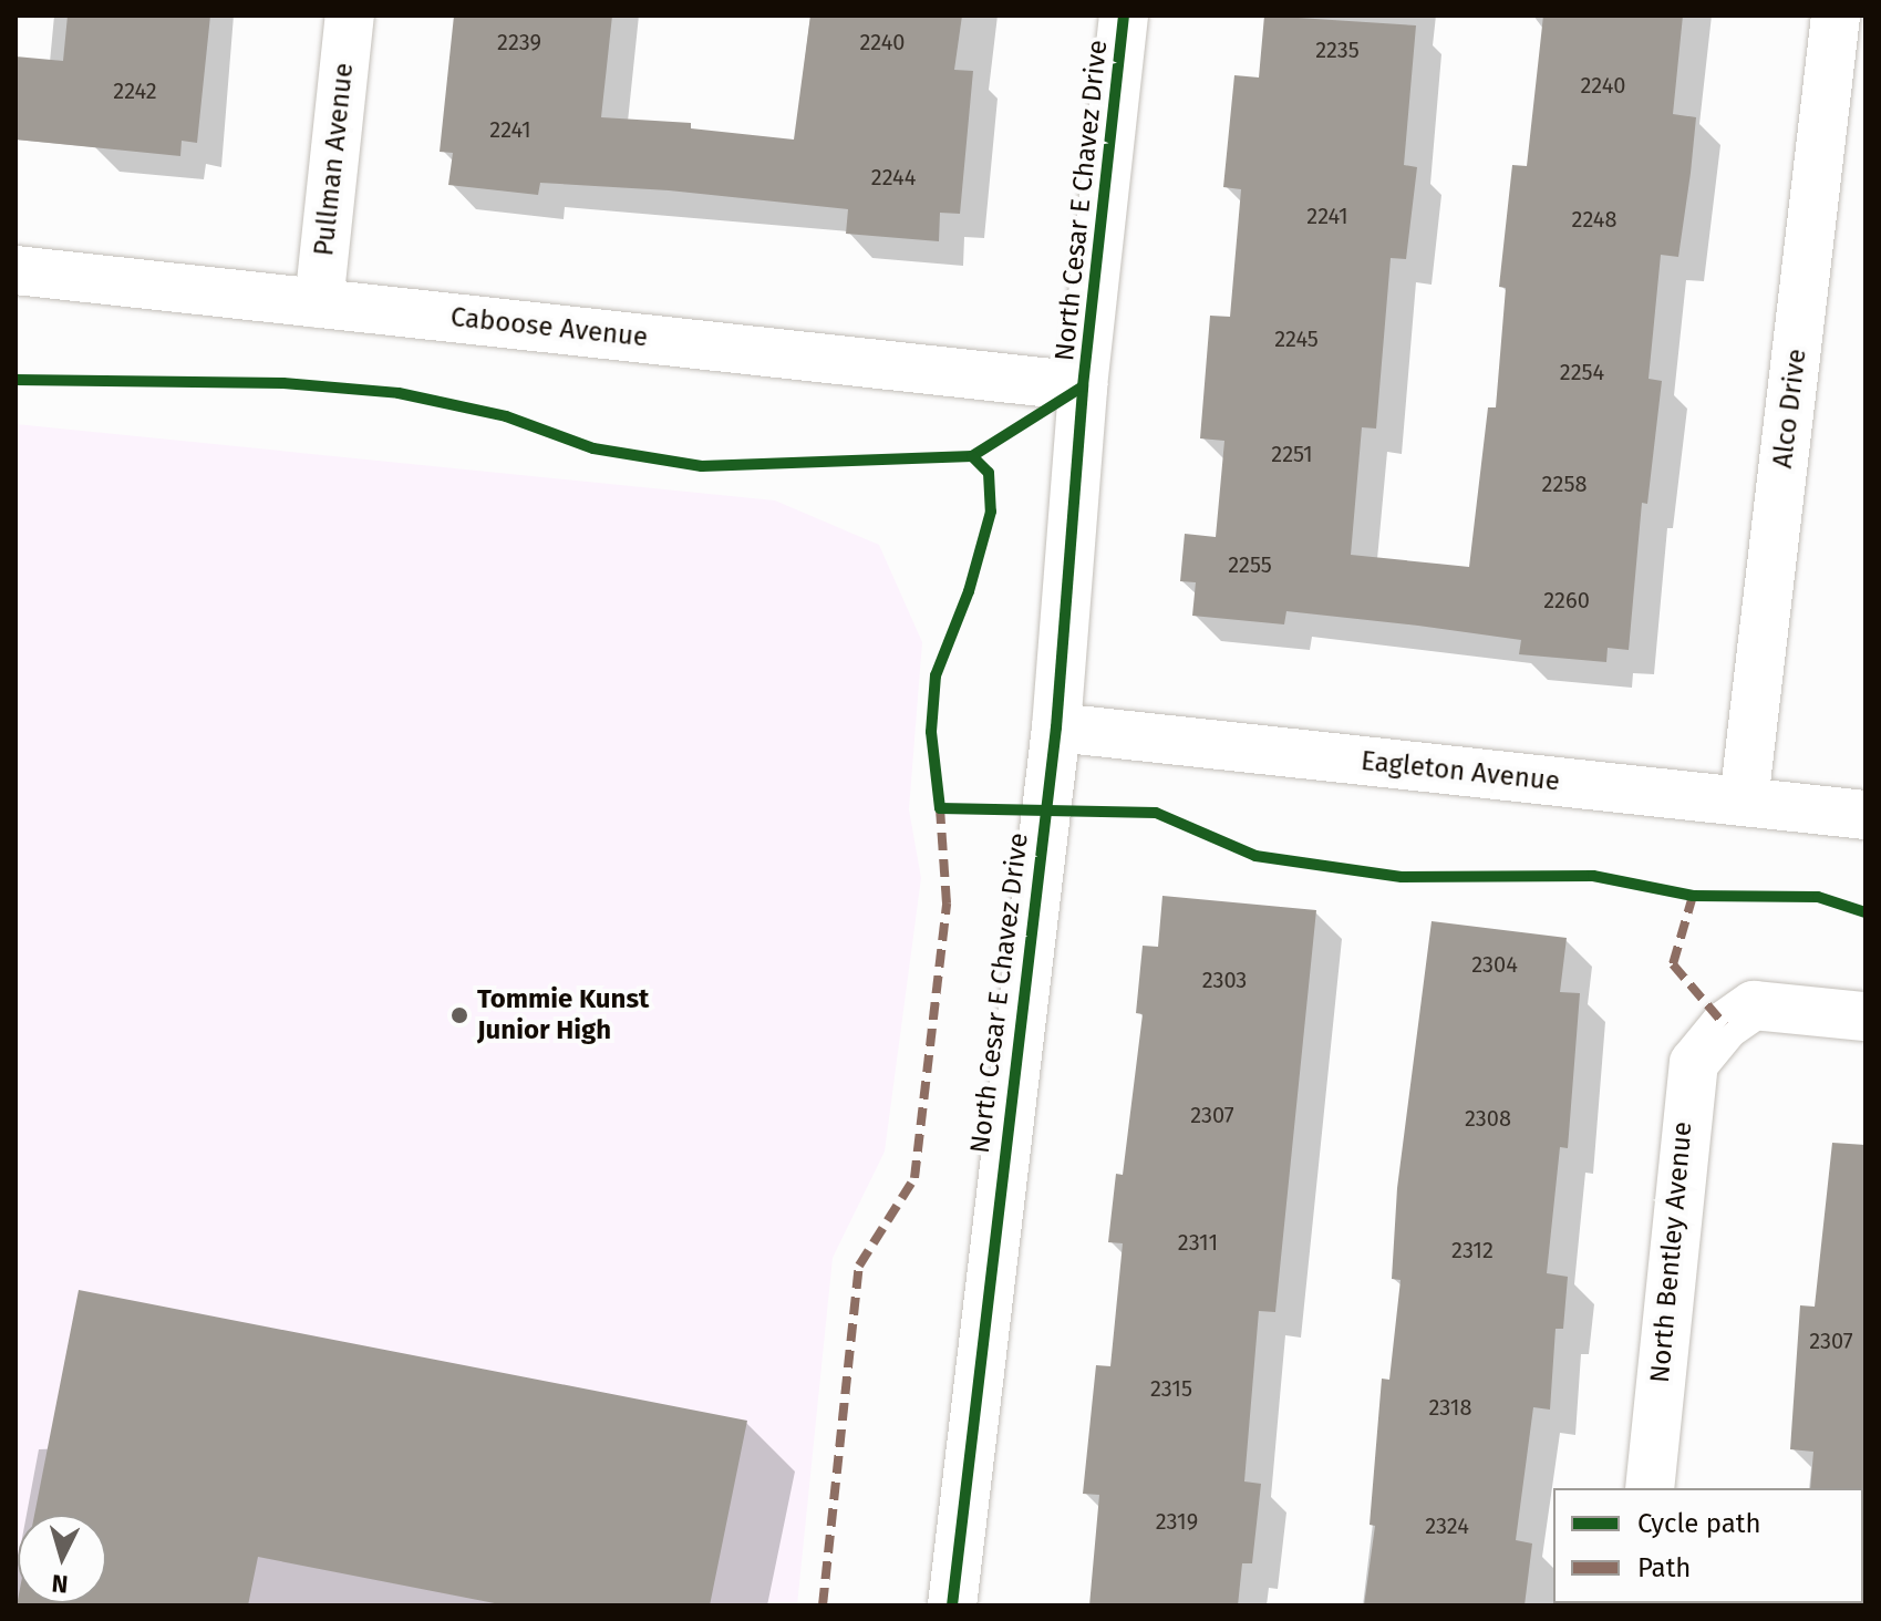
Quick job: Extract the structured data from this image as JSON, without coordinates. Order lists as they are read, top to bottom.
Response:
{
  "streets": {
    "street": [
      "Pullman Avenue",
      "North Cesar E Chavez Drive",
      "Caboose Avenue",
      "Alco Drive",
      "Eagleton Avenue",
      "North Bentley Avenue"
    ]
  },
  "crossings": [
    ["Pullman Avenue", "Caboose Avenue"],
    ["North Cesar E Chavez Drive", "Caboose Avenue"],
    ["North Cesar E Chavez Drive", "Eagleton Avenue"],
    ["Alco Drive", "Eagleton Avenue"]
  ],
  "places": ["Tommie Kunst Junior High"],
  "house_numbers": [
    "2239",
    "2240",
    "2235",
    "2240",
    "2242",
    "2241",
    "2244",
    "2241",
    "2248",
    "2245",
    "2254",
    "2251",
    "2258",
    "2255",
    "2260",
    "2304",
    "2303",
    "2307",
    "2308",
    "2311",
    "2312",
    "2307",
    "2315",
    "2318",
    "2319",
    "2324"
  ],
  "legend": ["Cycle path", "Path"],
  "north": "bottom"
}
